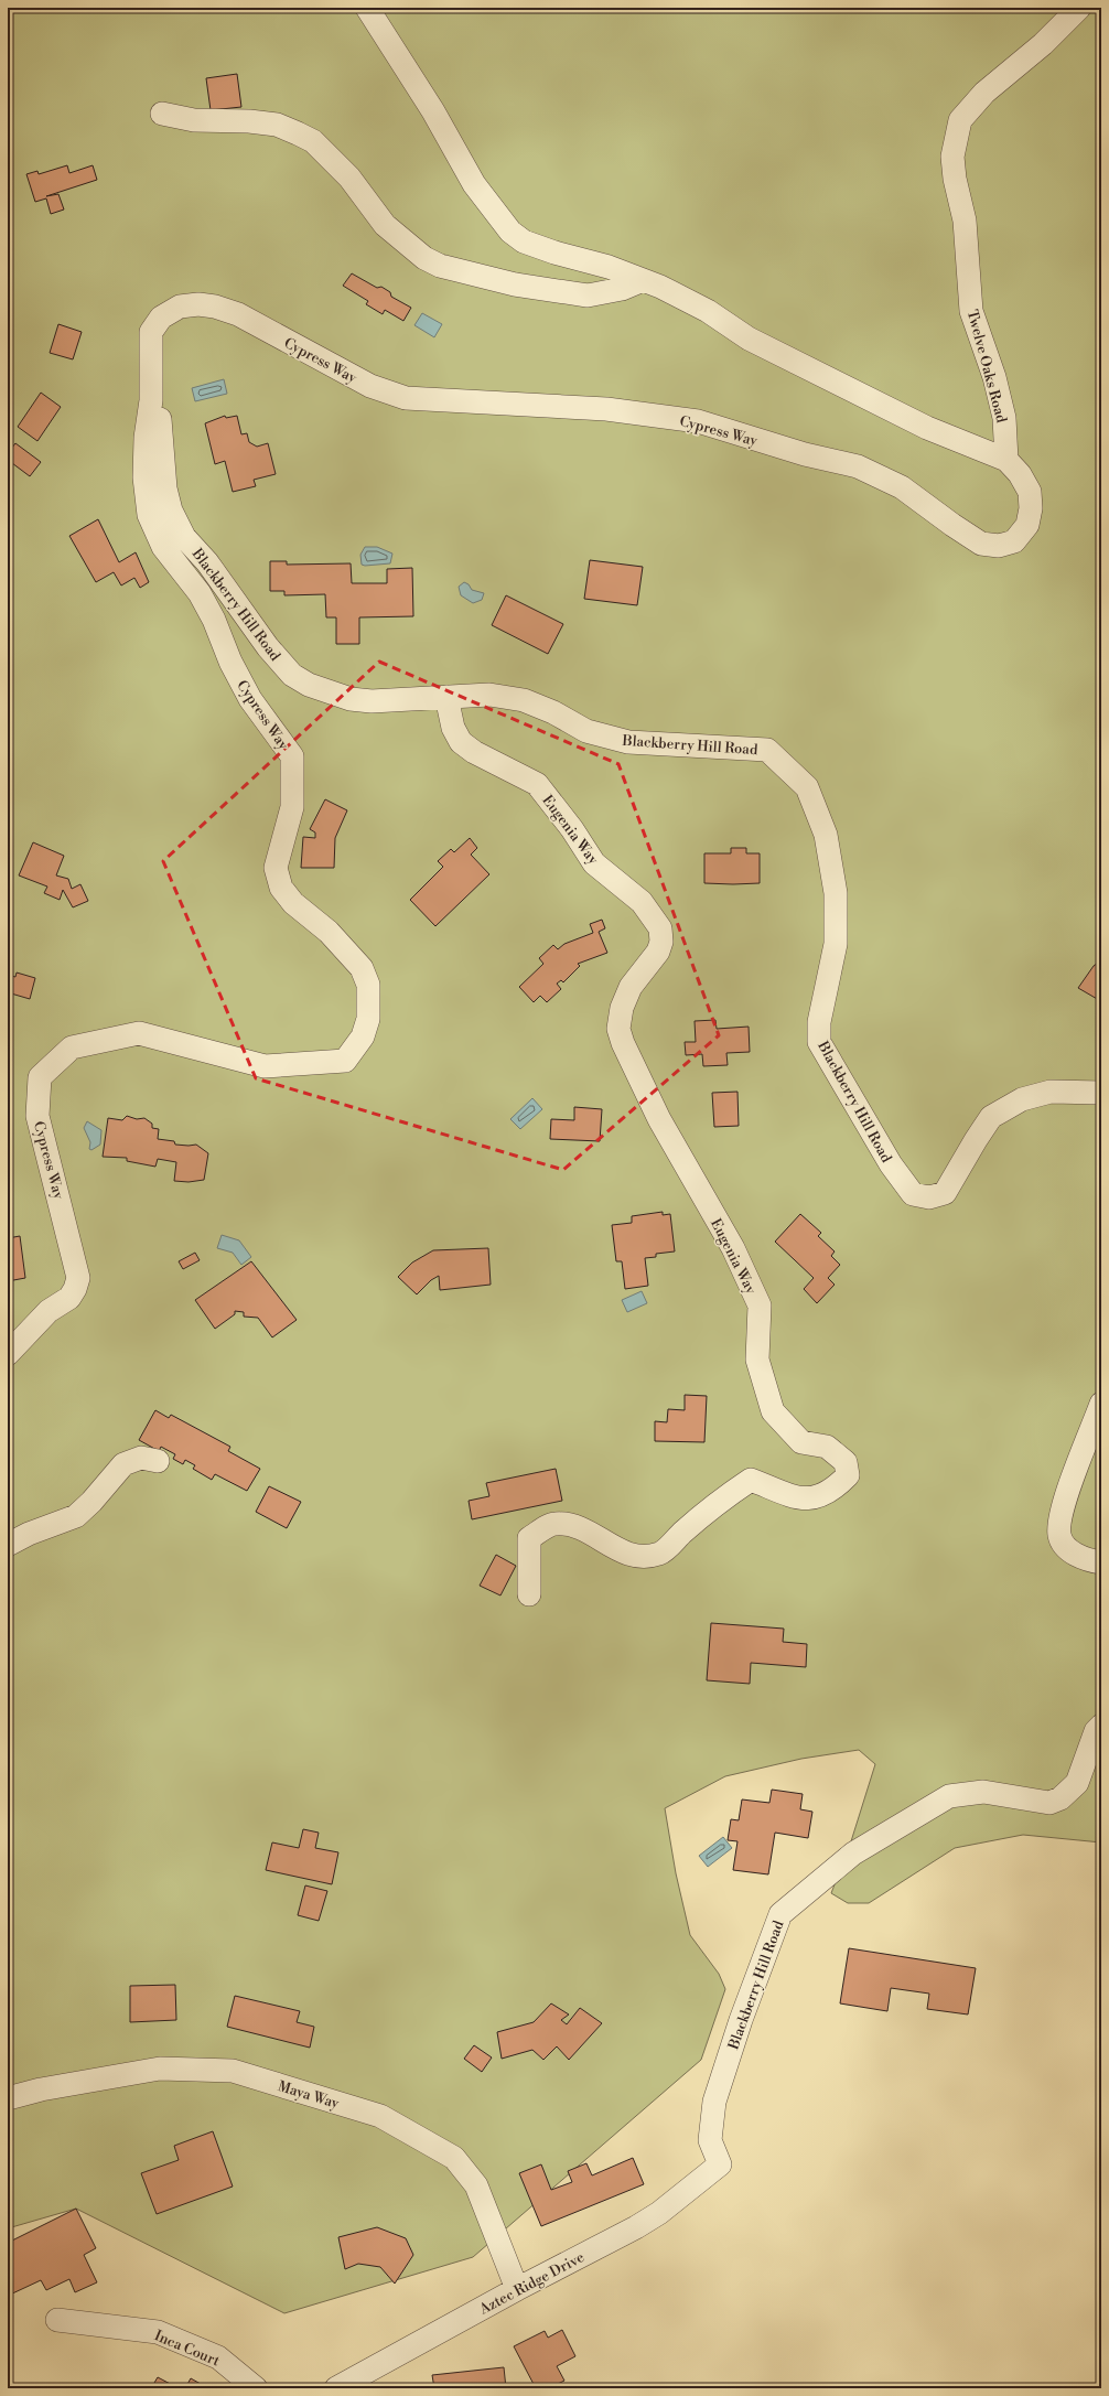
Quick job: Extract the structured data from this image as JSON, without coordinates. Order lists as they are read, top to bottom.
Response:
{
  "streets": {
    "street": [
      "Cypress Way",
      "Twelve Oaks Road",
      "Blackberry Hill Road",
      "Eugenia Way",
      "Maya Way",
      "Aztec Ridge Drive",
      "Inca Court"
    ]
  },
  "crossings": [
    ["Cypress Way", "Twelve Oaks Road"],
    ["Cypress Way", "Blackberry Hill Road"],
    ["Blackberry Hill Road", "Eugenia Way"],
    ["Blackberry Hill Road", "Aztec Ridge Drive"],
    ["Maya Way", "Aztec Ridge Drive"]
  ]
}
